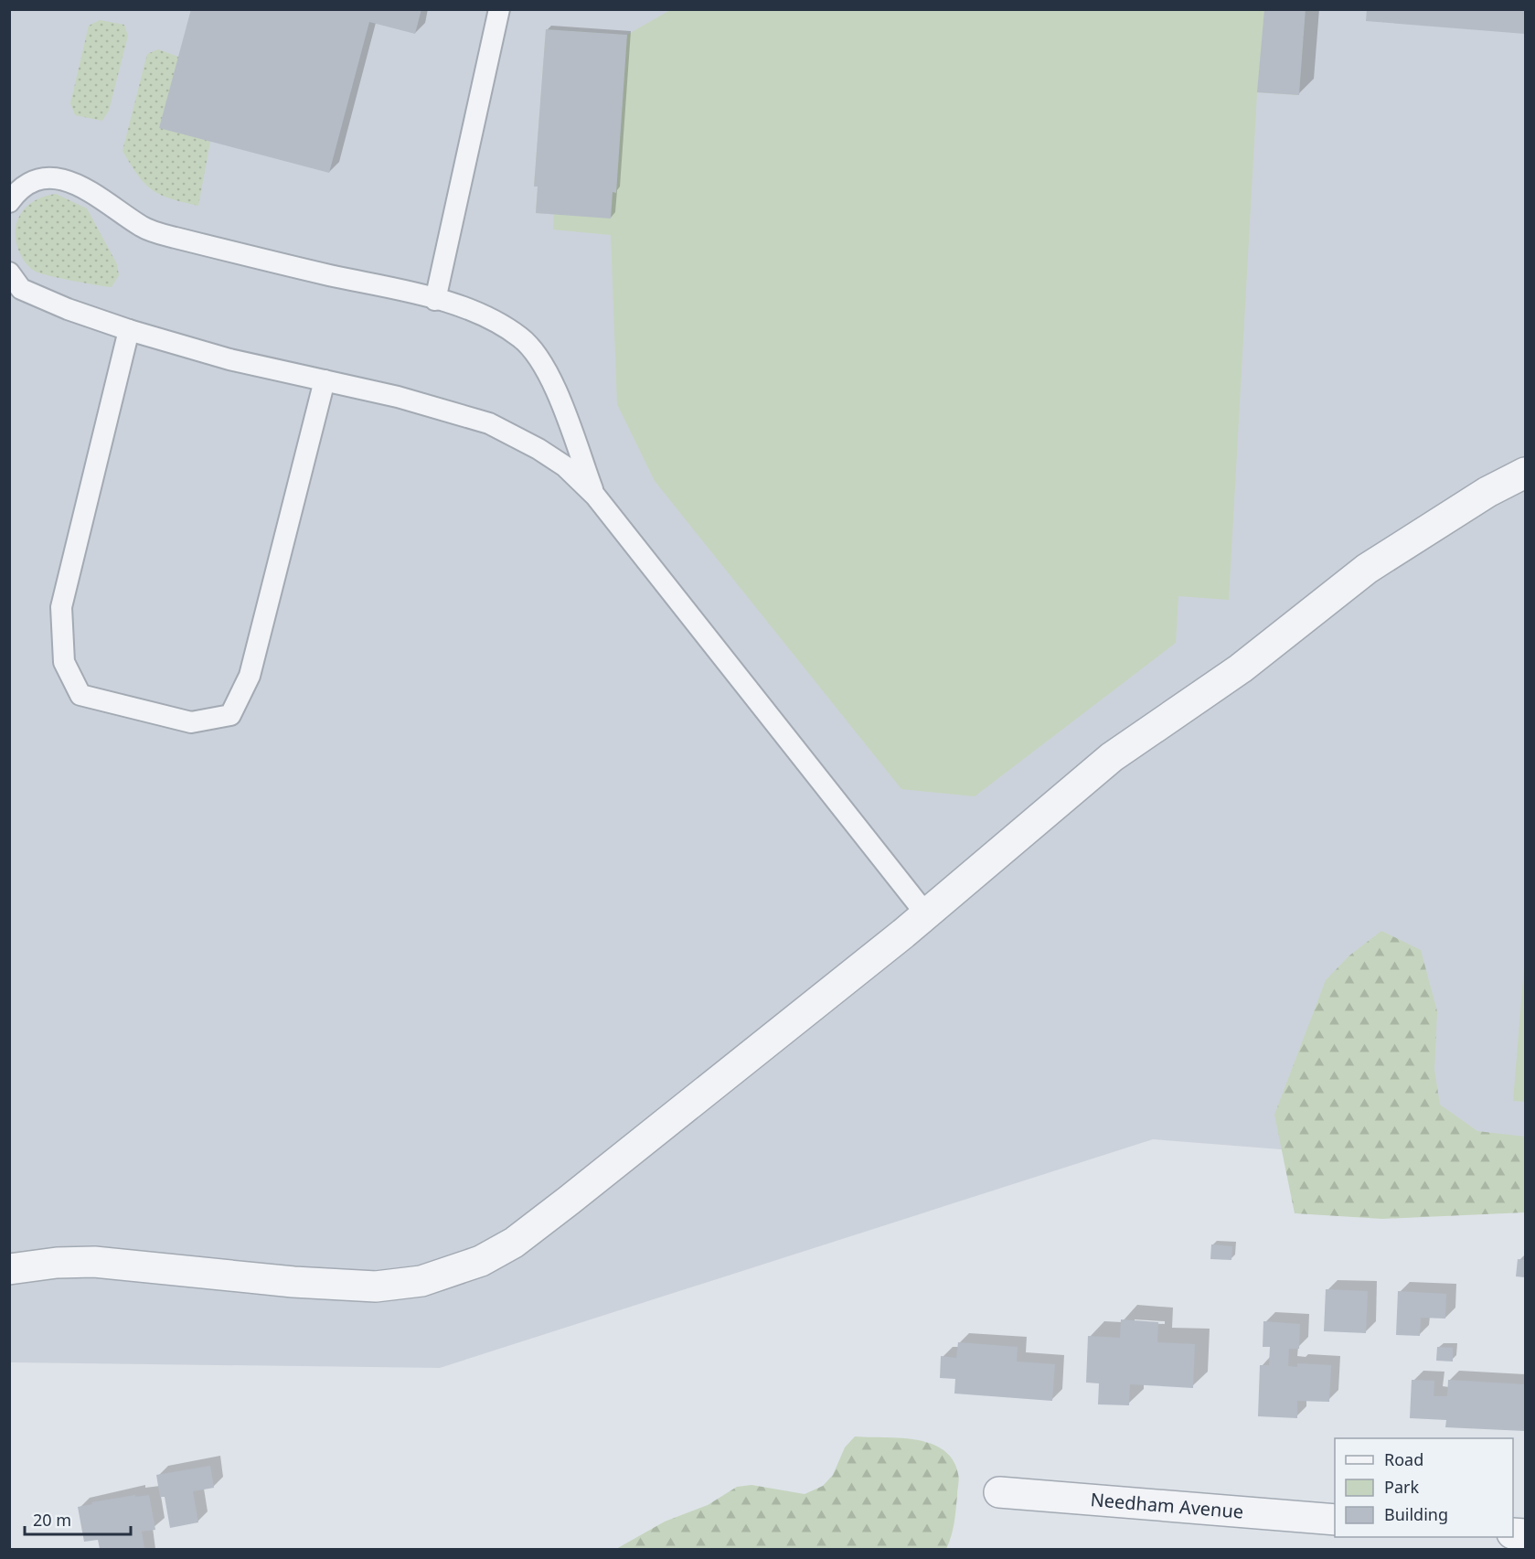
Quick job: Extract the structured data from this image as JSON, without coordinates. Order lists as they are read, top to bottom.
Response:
{
  "streets": {
    "street": ["Needham Avenue"]
  },
  "legend": ["Road", "Park", "Building"],
  "scale_bar": "20 m"
}
